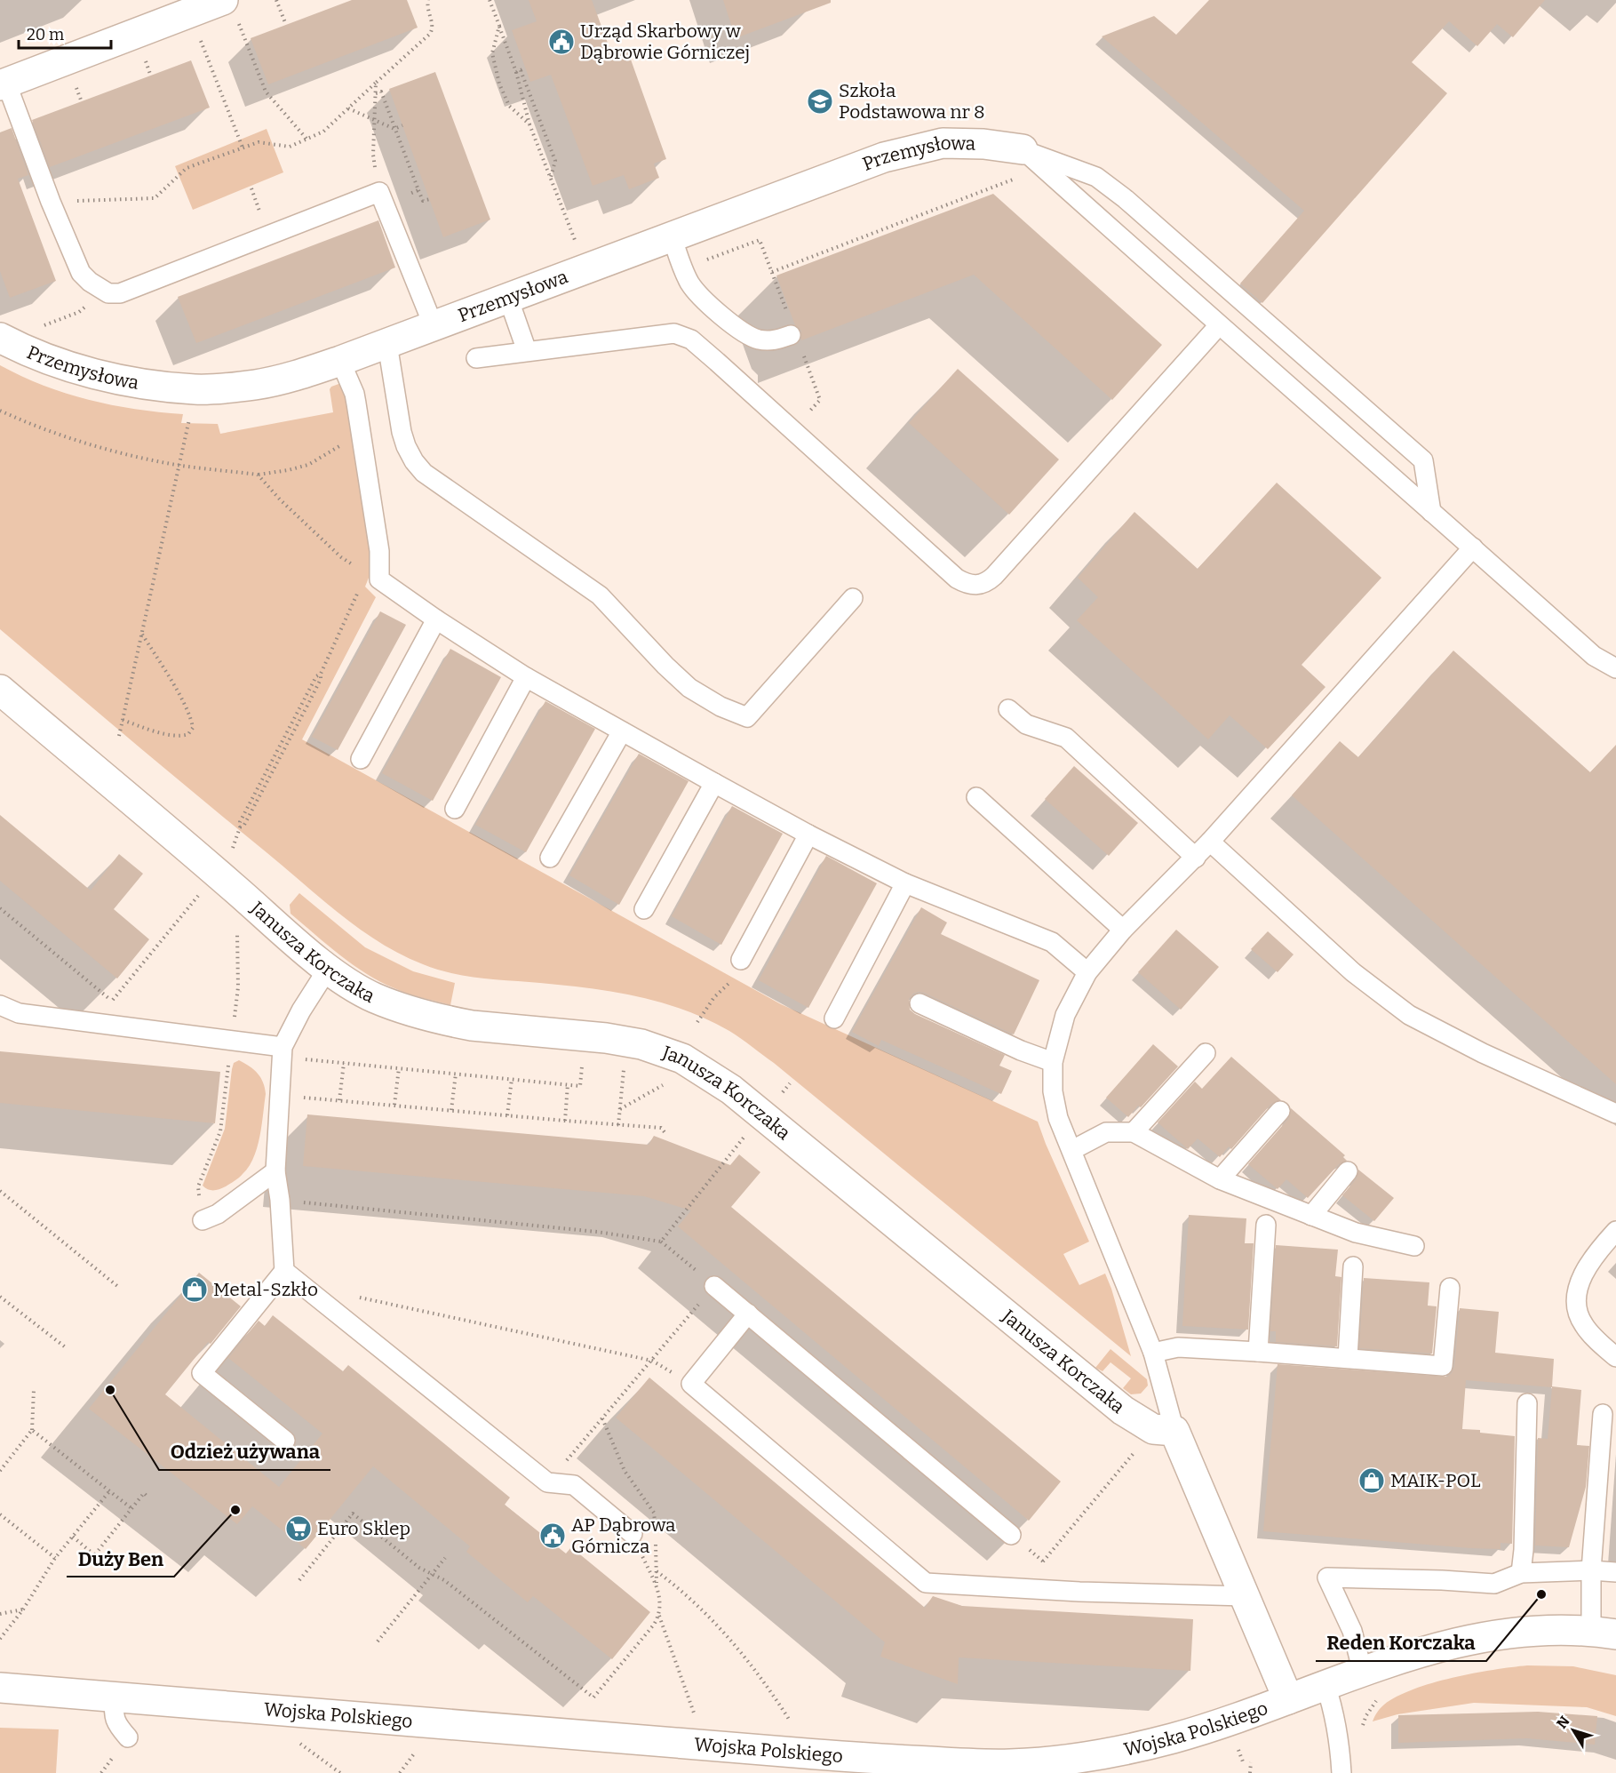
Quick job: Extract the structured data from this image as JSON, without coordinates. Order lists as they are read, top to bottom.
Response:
{
  "streets": {
    "street": ["Przemysłowa", "Janusza Korczaka", "Wojska Polskiego"]
  },
  "places": {
    "public building": ["Urząd Skarbowy w Dąbrowie Górniczej", "AP Dąbrowa Górnicza"],
    "school or university": ["Szkoła Podstawowa nr 8"],
    "shop": ["Metal-Szkło", "MAIK-POL"],
    "other": ["Odzież używana", "Duży Ben", "Reden Korczaka"],
    "supermarket": ["Euro Sklep"]
  },
  "scale_bar": "20 m",
  "north": "top left"
}
